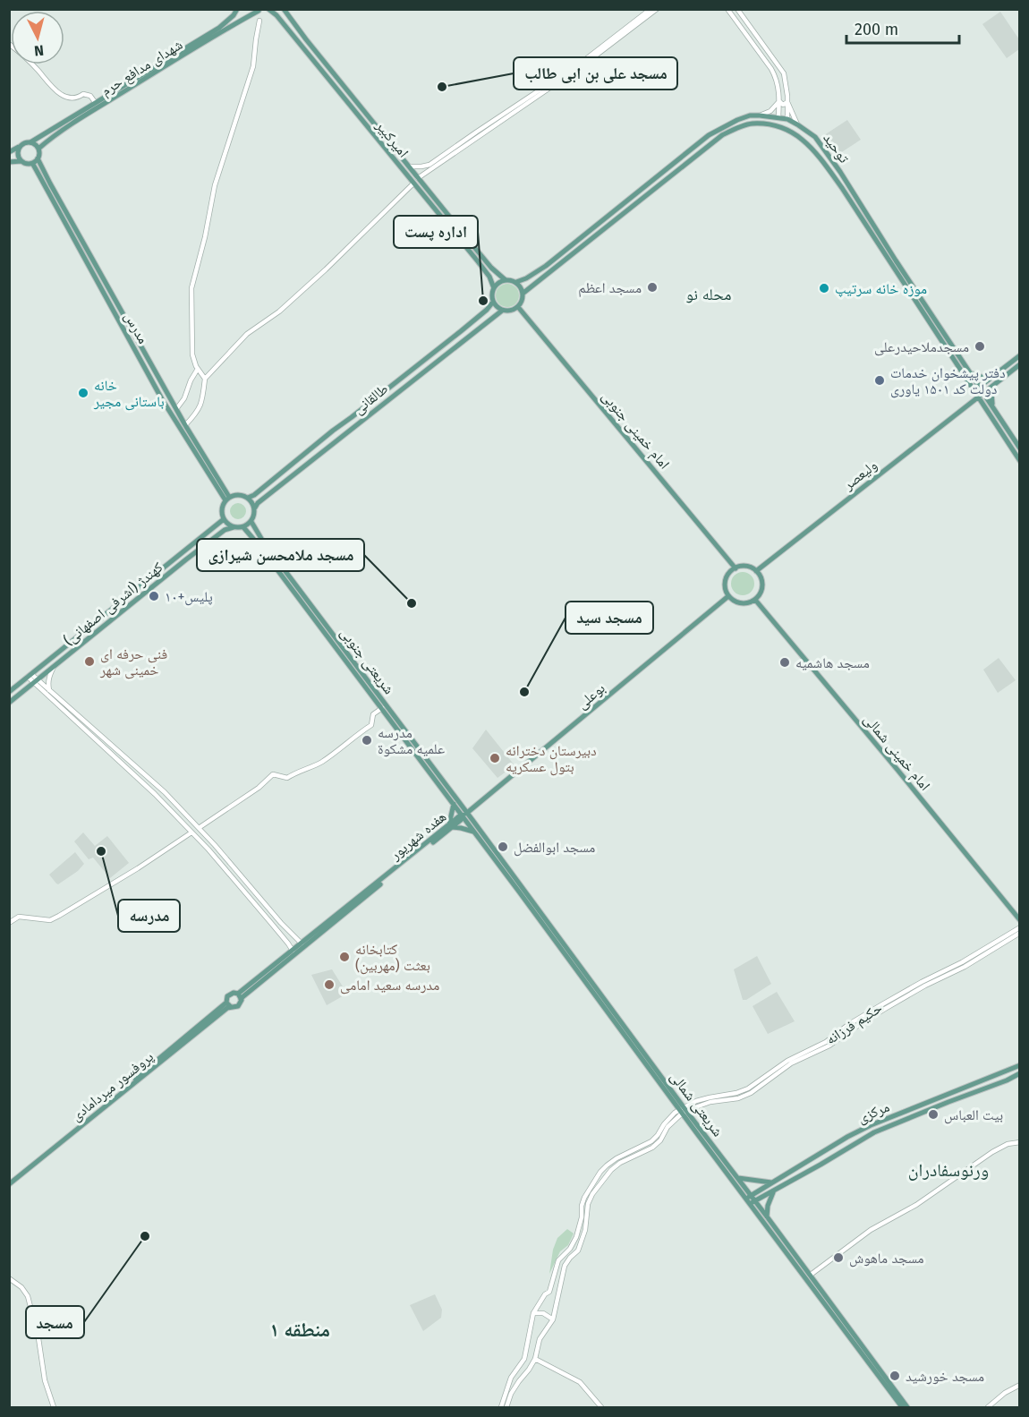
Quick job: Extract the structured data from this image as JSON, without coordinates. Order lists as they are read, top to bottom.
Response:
{
  "streets": {
    "main road": [
      "شهدای مدافع حرم",
      "امیرکبیر",
      "توحید",
      "مدرس",
      "طالقانی",
      "امام خمینی جنوبی",
      "ولیعصر",
      "کهندژ (اشرفی اصفهانی)",
      "شریعتی جنوبی",
      "بوعلی",
      "امام خمینی شمالی",
      "هفده شهریور",
      "پروفسور میردامادی",
      "شریعتی شمالی",
      "مرکزی"
    ],
    "street": ["حکیم فرزانه"]
  },
  "crossings": [
    ["شهدای مدافع حرم", "امیرکبیر"],
    ["شهدای مدافع حرم", "مدرس"],
    ["امیرکبیر", "توحید"],
    ["امیرکبیر", "طالقانی"],
    ["امیرکبیر", "امام خمینی جنوبی"],
    ["توحید", "طالقانی"],
    ["توحید", "امام خمینی جنوبی"],
    ["توحید", "ولیعصر"],
    ["مدرس", "طالقانی"],
    ["مدرس", "کهندژ (اشرفی اصفهانی)"],
    ["مدرس", "شریعتی جنوبی"],
    ["طالقانی", "امام خمینی جنوبی"],
    ["طالقانی", "کهندژ (اشرفی اصفهانی)"],
    ["طالقانی", "شریعتی جنوبی"],
    ["امام خمینی جنوبی", "ولیعصر"],
    ["امام خمینی جنوبی", "بوعلی"],
    ["امام خمینی جنوبی", "امام خمینی شمالی"],
    ["ولیعصر", "بوعلی"],
    ["ولیعصر", "امام خمینی شمالی"],
    ["کهندژ (اشرفی اصفهانی)", "شریعتی جنوبی"],
    ["شریعتی جنوبی", "بوعلی"],
    ["شریعتی جنوبی", "هفده شهریور"],
    ["شریعتی جنوبی", "شریعتی شمالی"],
    ["بوعلی", "امام خمینی شمالی"],
    ["بوعلی", "هفده شهریور"],
    ["بوعلی", "شریعتی شمالی"],
    ["هفده شهریور", "پروفسور میردامادی"],
    ["هفده شهریور", "شریعتی شمالی"],
    ["حکیم فرزانه", "شریعتی شمالی"],
    ["شریعتی شمالی", "مرکزی"]
  ],
  "districts": ["محله نو", "ورنوسفادران", "منطقه ۱"],
  "places": [
    "مسجد علی بن ابی طالب",
    "مسجد اعظم",
    "موزه خانه سرتیپ",
    "اداره پست",
    "مسجدملاحیدرعلی",
    "دفتر پیشخوان خدمات دولت کد ۱۵۰۱ یاوری",
    "خانه باستانی مجیر",
    "پلیس+۱۰",
    "مسجد ملامحسن شیرازی",
    "فنی حرفه ای خمینی شهر",
    "مسجد هاشمیه",
    "مسجد سید",
    "مدرسه علمیه مشکوة",
    "دبیرستان دخترانه بتول عسکریه",
    "مسجد ابوالفضل",
    "مدرسه",
    "کتابخانه بعثت (مهربین)",
    "مدرسه سعید امامی",
    "بیت العباس",
    "مسجد",
    "مسجد ماهوش",
    "مسجد خورشید"
  ],
  "scale_bar": "200 m",
  "north": "bottom"
}
